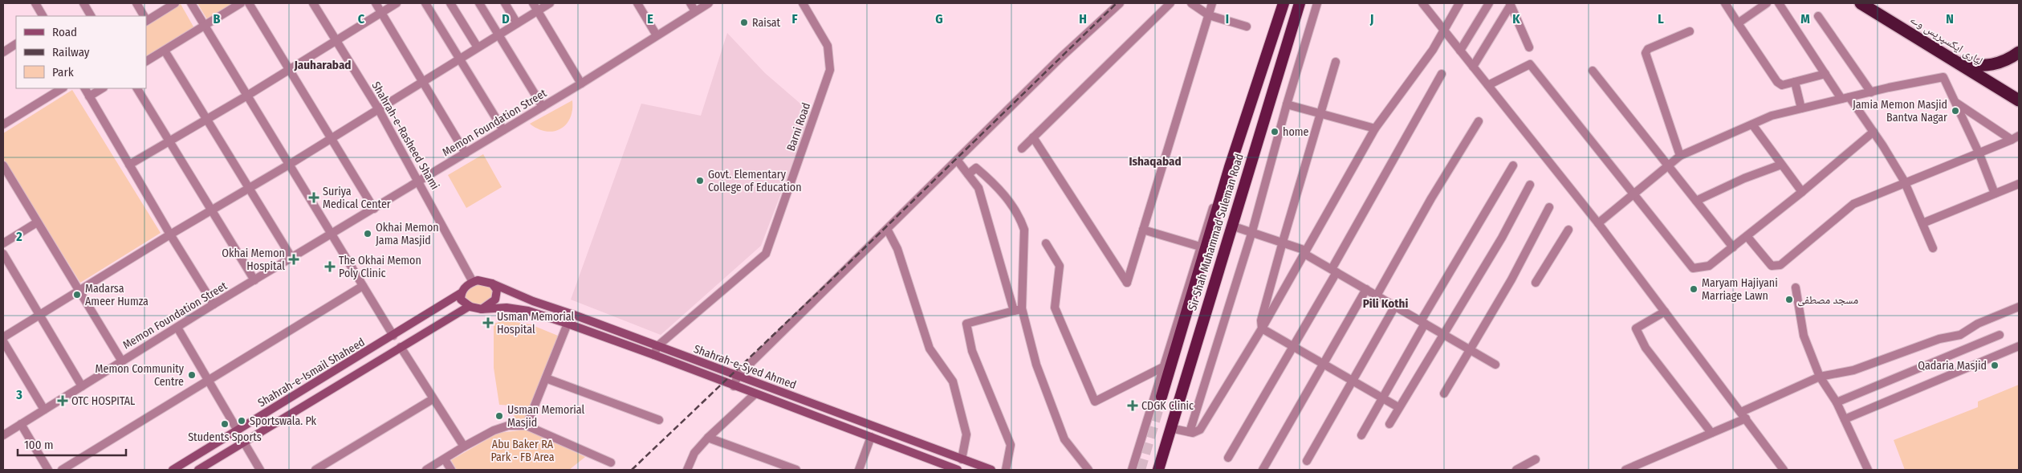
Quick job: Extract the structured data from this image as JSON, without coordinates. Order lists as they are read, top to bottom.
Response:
{
  "streets": {
    "highway": ["لیاری ایکسپریس وے", "Sir Shah Muhammad Suleman Road"],
    "main road": ["Shahrah-e-Syed Ahmed", "Shahrah-e-Ismail Shaheed"],
    "street": ["Memon Foundation Street", "Barni Road", "Shahrah-e-Rasheed Shami"]
  },
  "crossings": [
    ["Memon Foundation Street", "Shahrah-e-Rasheed Shami"],
    ["Barni Road", "Shahrah-e-Syed Ahmed"],
    ["Shahrah-e-Rasheed Shami", "Shahrah-e-Syed Ahmed"],
    ["Shahrah-e-Rasheed Shami", "Shahrah-e-Ismail Shaheed"],
    ["Shahrah-e-Syed Ahmed", "Shahrah-e-Ismail Shaheed"]
  ],
  "districts": ["Jauharabad", "Ishaqabad", "Pili Kothi"],
  "parks": ["Abu Baker RA Park - FB Area"],
  "places": {
    "other": [
      "Raisat",
      "Jamia Memon Masjid Bantva Nagar",
      "home",
      "Govt. Elementary College of Education",
      "Okhai Memon Jama Masjid",
      "Maryam Hajiyani Marriage Lawn",
      "Madarsa Ameer Humza",
      "مسجد مصطفی",
      "Qadaria Masjid",
      "Memon Community Centre",
      "Usman Memorial Masjid",
      "Sportswala. Pk",
      "Students Sports"
    ],
    "health": [
      "Suriya Medical Center",
      "Okhai Memon Hospital",
      "The Okhai Memon Poly Clinic",
      "Usman Memorial Hospital",
      "OTC HOSPITAL",
      "CDGK Clinic"
    ]
  },
  "legend": ["Road", "Railway", "Park"],
  "scale_bar": "100 m",
  "grid": {
    "columns": [
      "B",
      "C",
      "D",
      "E",
      "F",
      "G",
      "H",
      "I",
      "J",
      "K",
      "L",
      "M",
      "N"
    ],
    "rows": ["2", "3"]
  }
}
